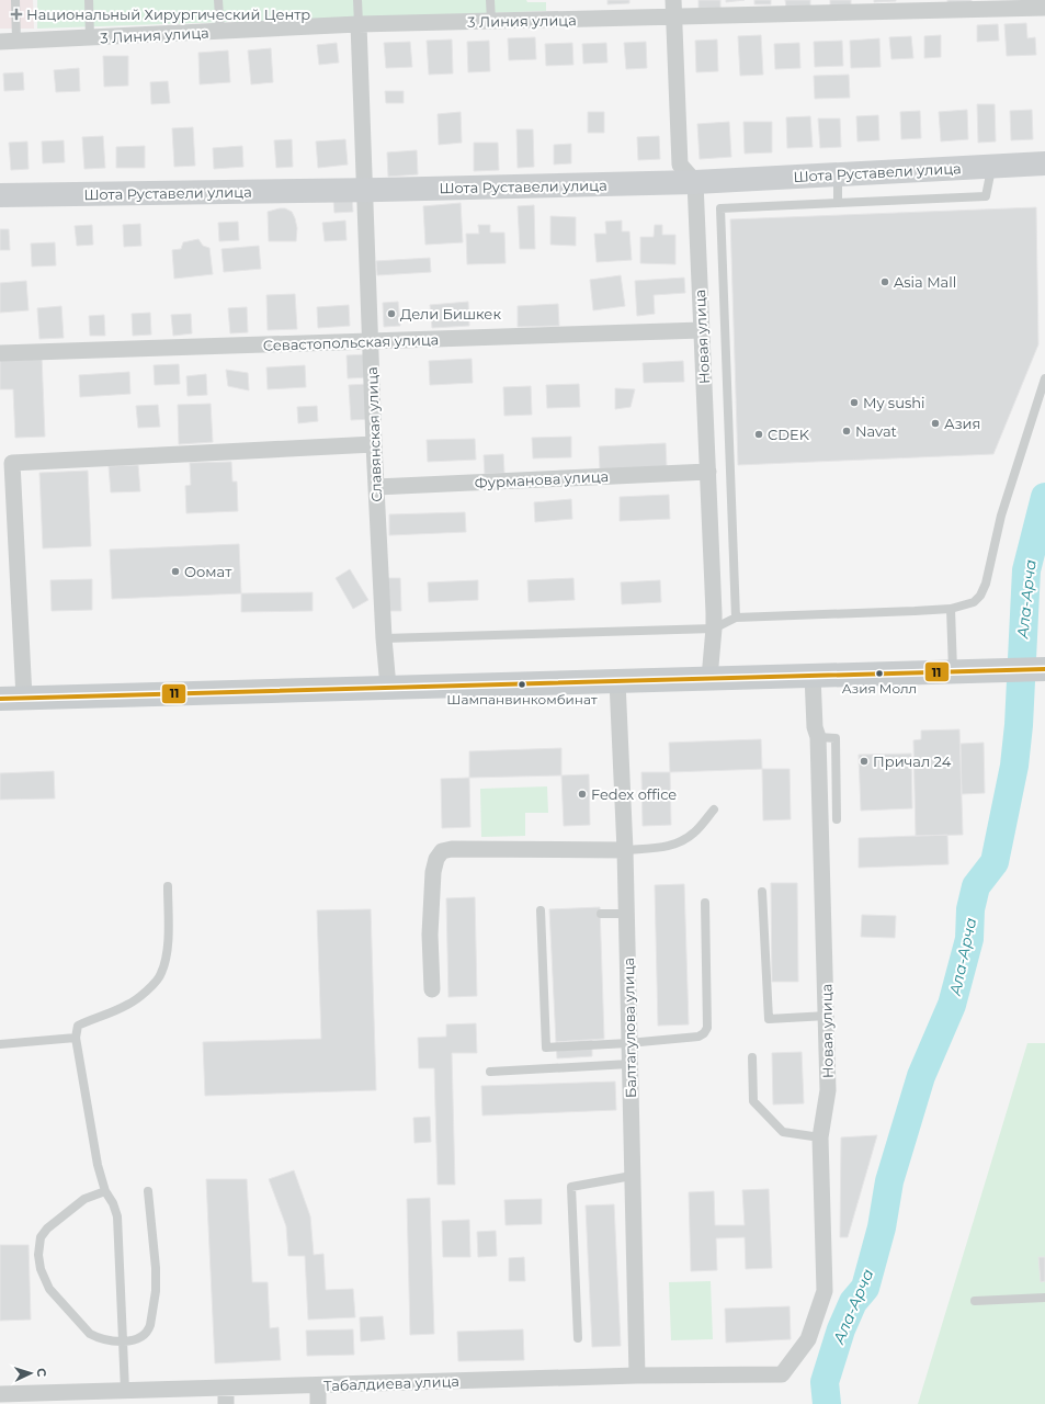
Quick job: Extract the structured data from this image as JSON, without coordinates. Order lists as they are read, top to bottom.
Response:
{
  "streets": {
    "street": [
      "3 Линия улица",
      "Шота Руставели улица",
      "Новая улица",
      "Севастопольская улица",
      "Славянская улица",
      "Фурманова улица",
      "Балтагулова улица",
      "Табалдиева улица"
    ]
  },
  "crossings": [
    ["3 Линия улица", "Славянская улица"],
    ["Шота Руставели улица", "Новая улица"],
    ["Шота Руставели улица", "Славянская улица"],
    ["Новая улица", "Севастопольская улица"],
    ["Новая улица", "Фурманова улица"],
    ["Новая улица", "Табалдиева улица"],
    ["Севастопольская улица", "Славянская улица"],
    ["Славянская улица", "Фурманова улица"],
    ["Балтагулова улица", "Табалдиева улица"]
  ],
  "water": ["Ала-Арча"],
  "places": {
    "health": ["Национальный Хирургический Центр"],
    "other": [
      "Asia Mall",
      "Дели Бишкек",
      "My sushi",
      "Азия",
      "Navat",
      "CDEK",
      "Оомат",
      "Азия Молл",
      "Шампанвинкомбинат",
      "Причал 24",
      "Fedex office"
    ]
  },
  "lines": ["transit line 11"],
  "north": "right"
}
